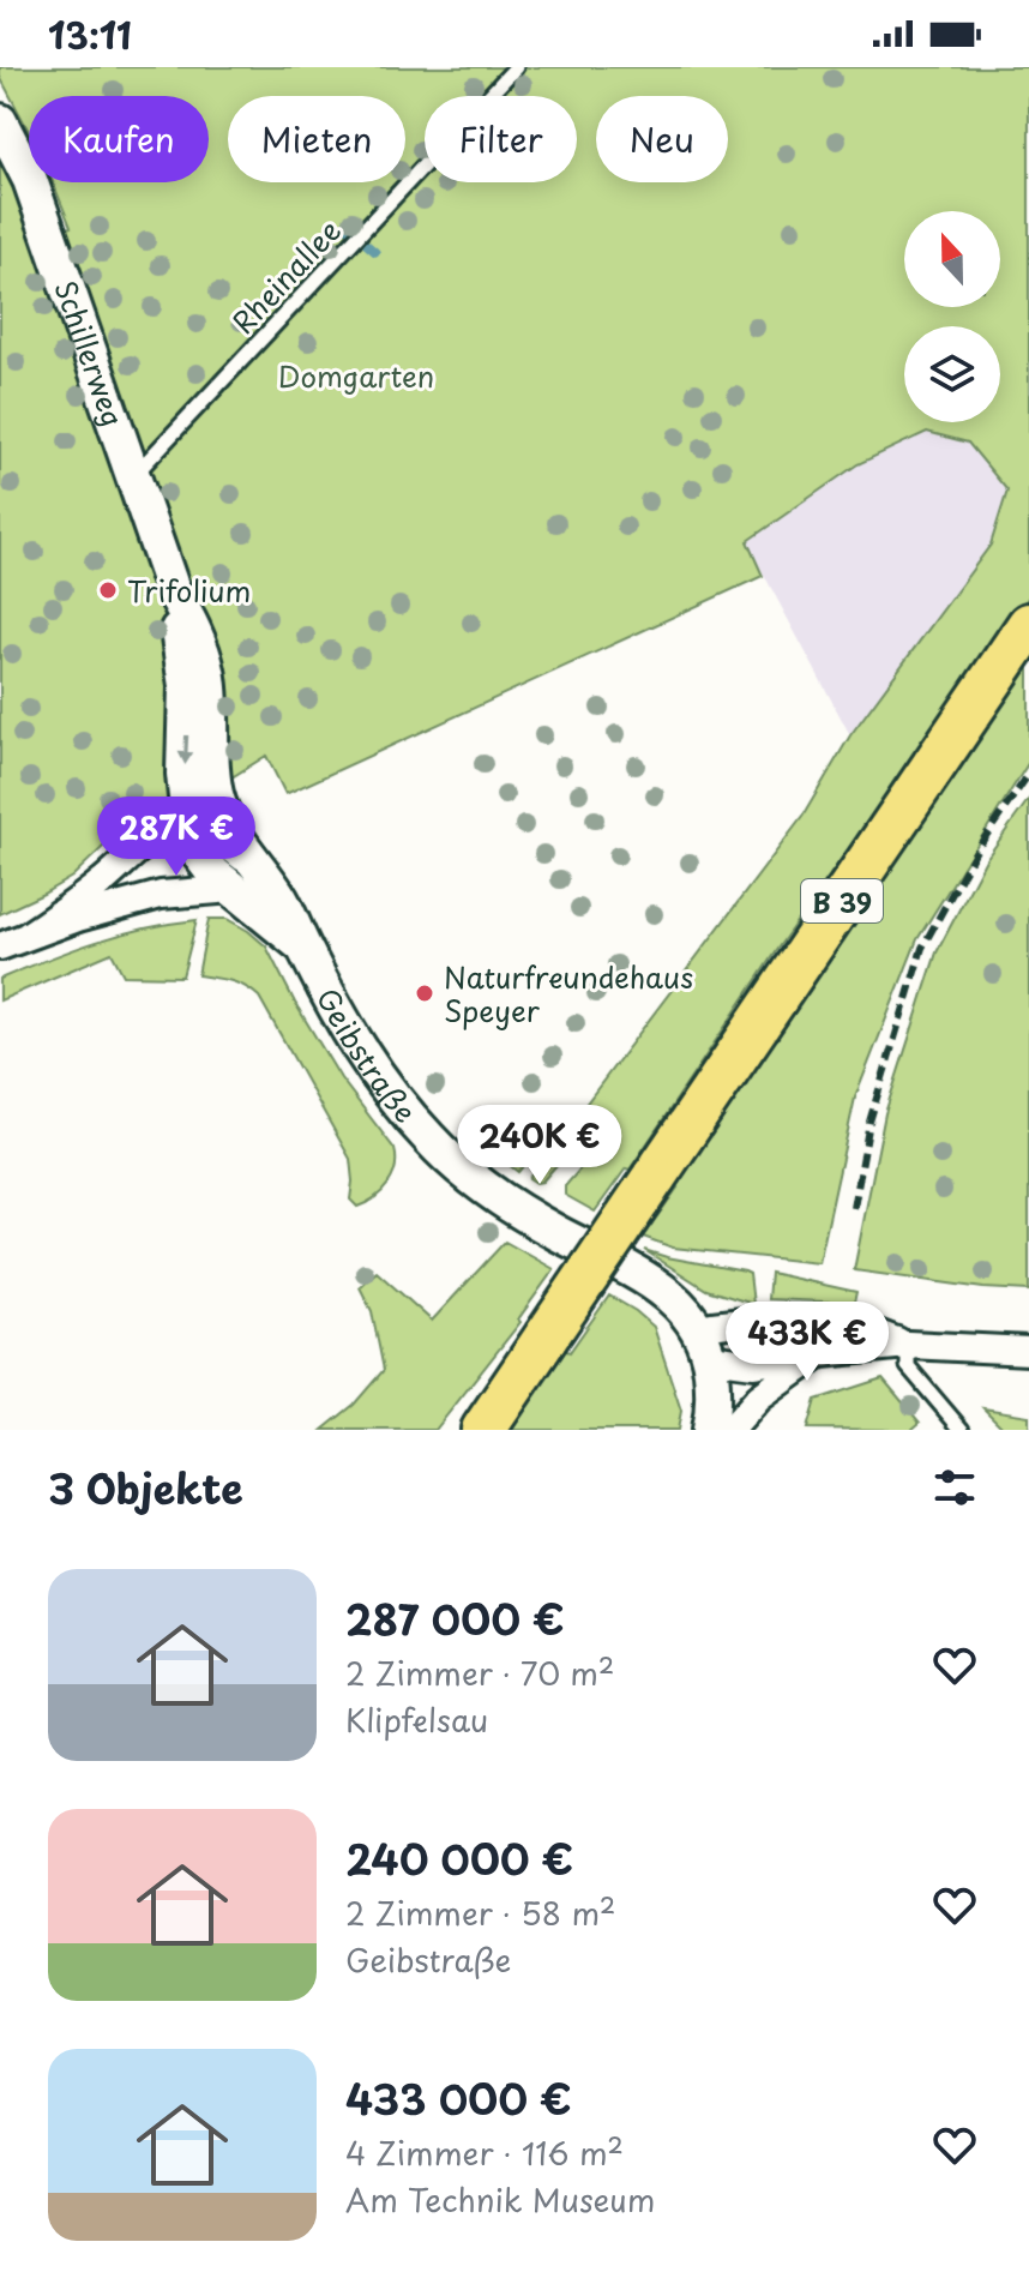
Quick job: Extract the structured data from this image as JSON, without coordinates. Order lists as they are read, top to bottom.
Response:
{
  "streets": {
    "main road": ["B 39"],
    "street": ["Schillerweg", "Geibstraße"],
    "lane": ["Rheinallee"]
  },
  "crossings": [
    ["Rheinallee", "Schillerweg"],
    ["Schillerweg", "Geibstraße"]
  ],
  "parks": ["Domgarten"],
  "places": ["Trifolium", "Naturfreundehaus Speyer"],
  "north": "top",
  "page": {
    "status": "13:11",
    "chip": [
      "Kaufen",
      "Mieten",
      "Filter",
      "Neu"
    ],
    "price": ["287K €", "240K €", "433K €"],
    "heading": "3 Objekte",
    "list": [
      {
        "name": "287 000 €",
        "note": "2 Zimmer · 70 m² · Klipfelsau"
      },
      {
        "name": "240 000 €",
        "note": "2 Zimmer · 58 m² · Geibstraße"
      },
      {
        "name": "433 000 €",
        "note": "4 Zimmer · 116 m² · Am Technik Museum"
      }
    ]
  }
}
